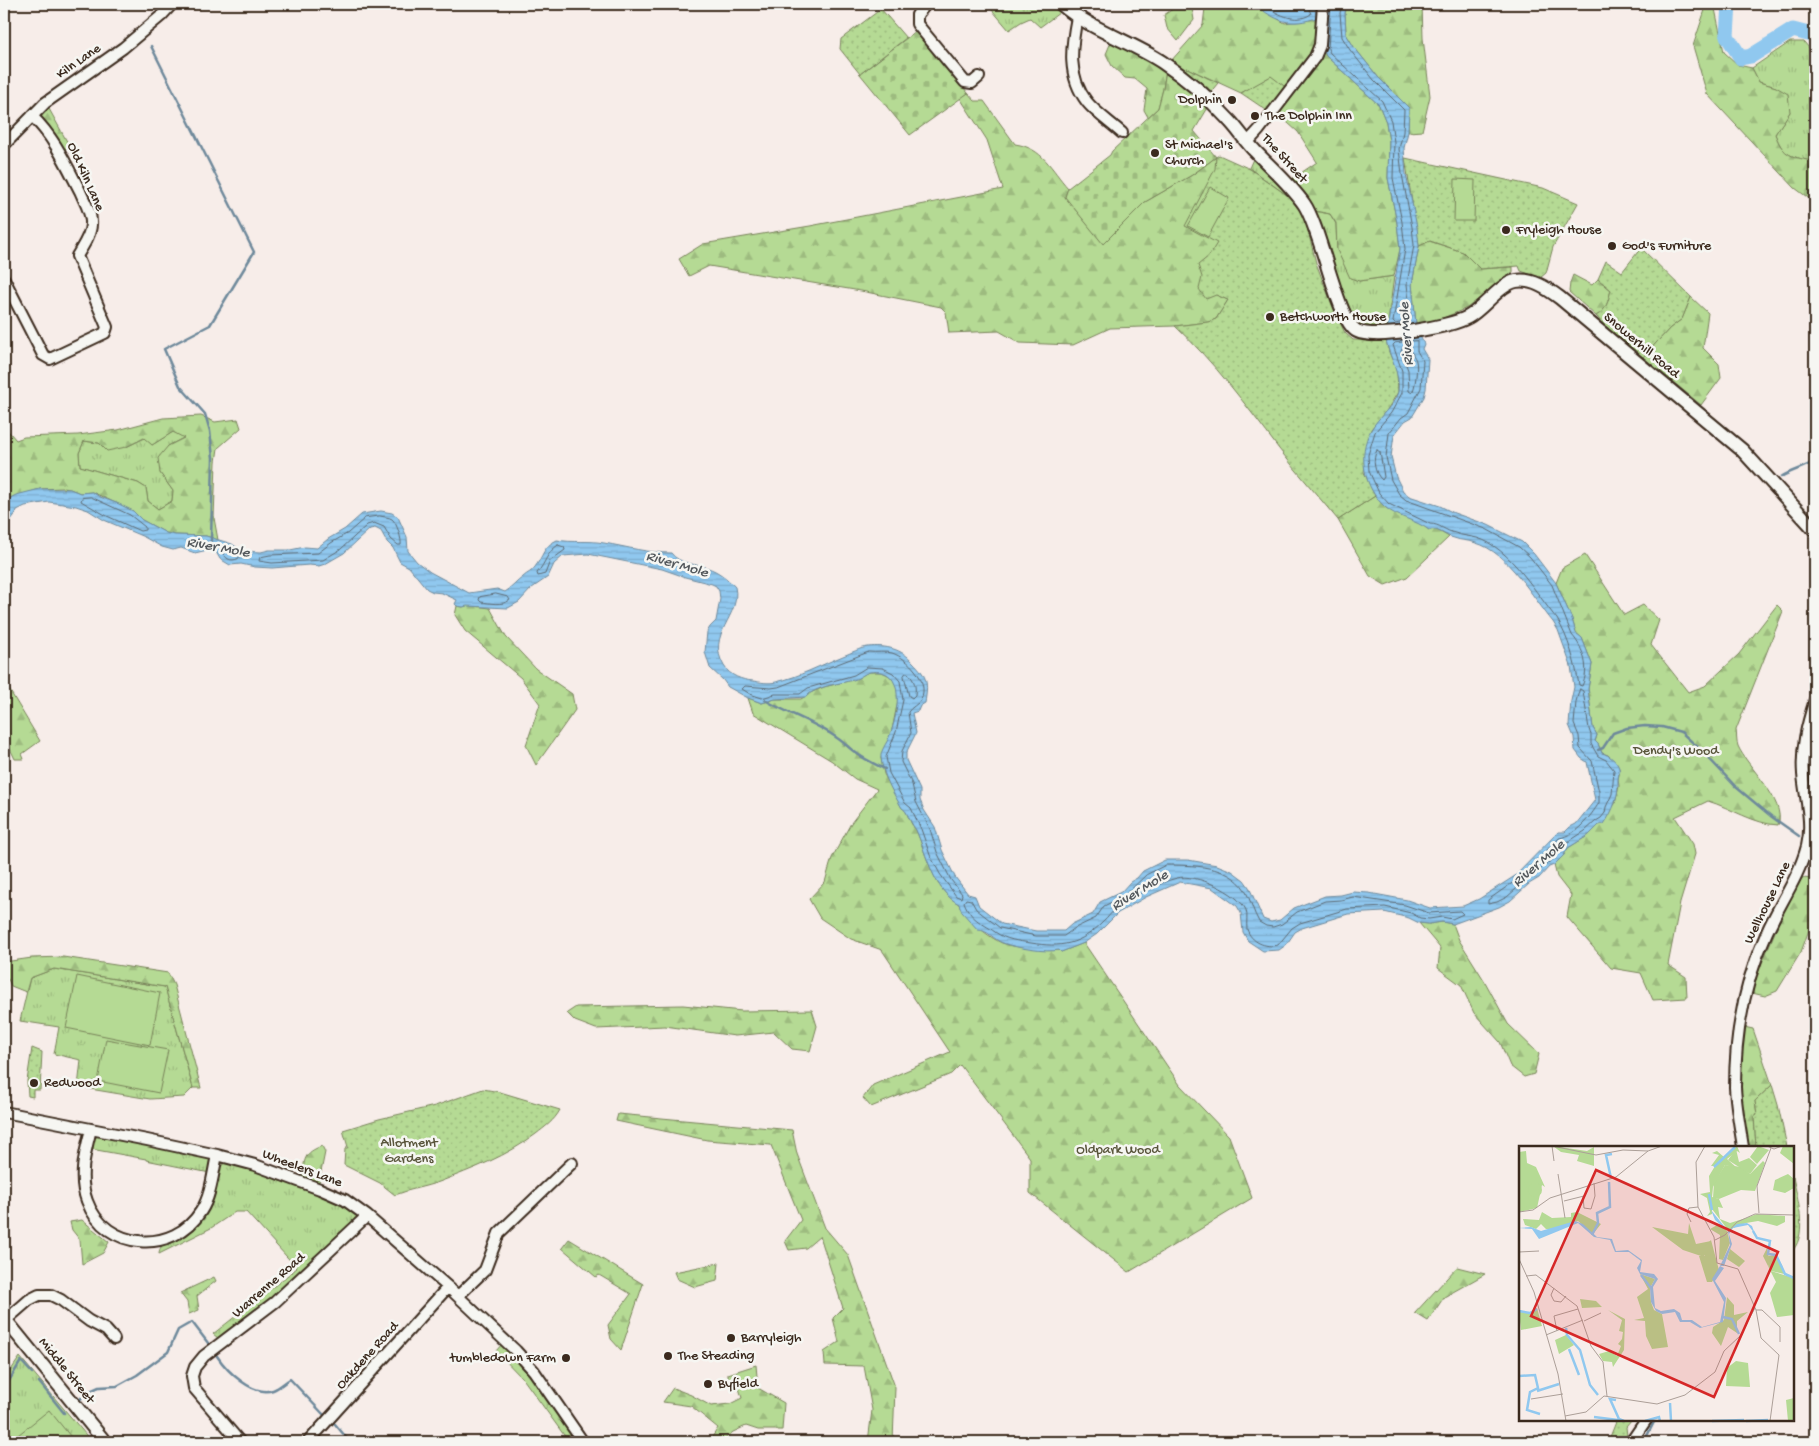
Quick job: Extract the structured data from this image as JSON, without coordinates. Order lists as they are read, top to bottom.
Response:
{
  "streets": {
    "street": [
      "Kiln Lane",
      "The Street",
      "Old Kiln Lane",
      "Snowerhill Road",
      "Wellhouse Lane",
      "Wheelers Lane",
      "Warrenne Road",
      "Oakdene Road",
      "Middle Street"
    ]
  },
  "crossings": [
    ["Kiln Lane", "Old Kiln Lane"],
    ["The Street", "Snowerhill Road"],
    ["Wheelers Lane", "Warrenne Road"],
    ["Wheelers Lane", "Oakdene Road"]
  ],
  "water": ["River Mole"],
  "parks": ["Dendy's Wood", "Allotment Gardens", "Oldpark Wood"],
  "places": [
    "Dolphin",
    "The Dolphin Inn",
    "St Michael's Church",
    "Fryleigh House",
    "God's Furniture",
    "Betchworth House",
    "Redwood",
    "Barryleigh",
    "The Steading",
    "tumbledown Farm",
    "Byfield"
  ]
}
